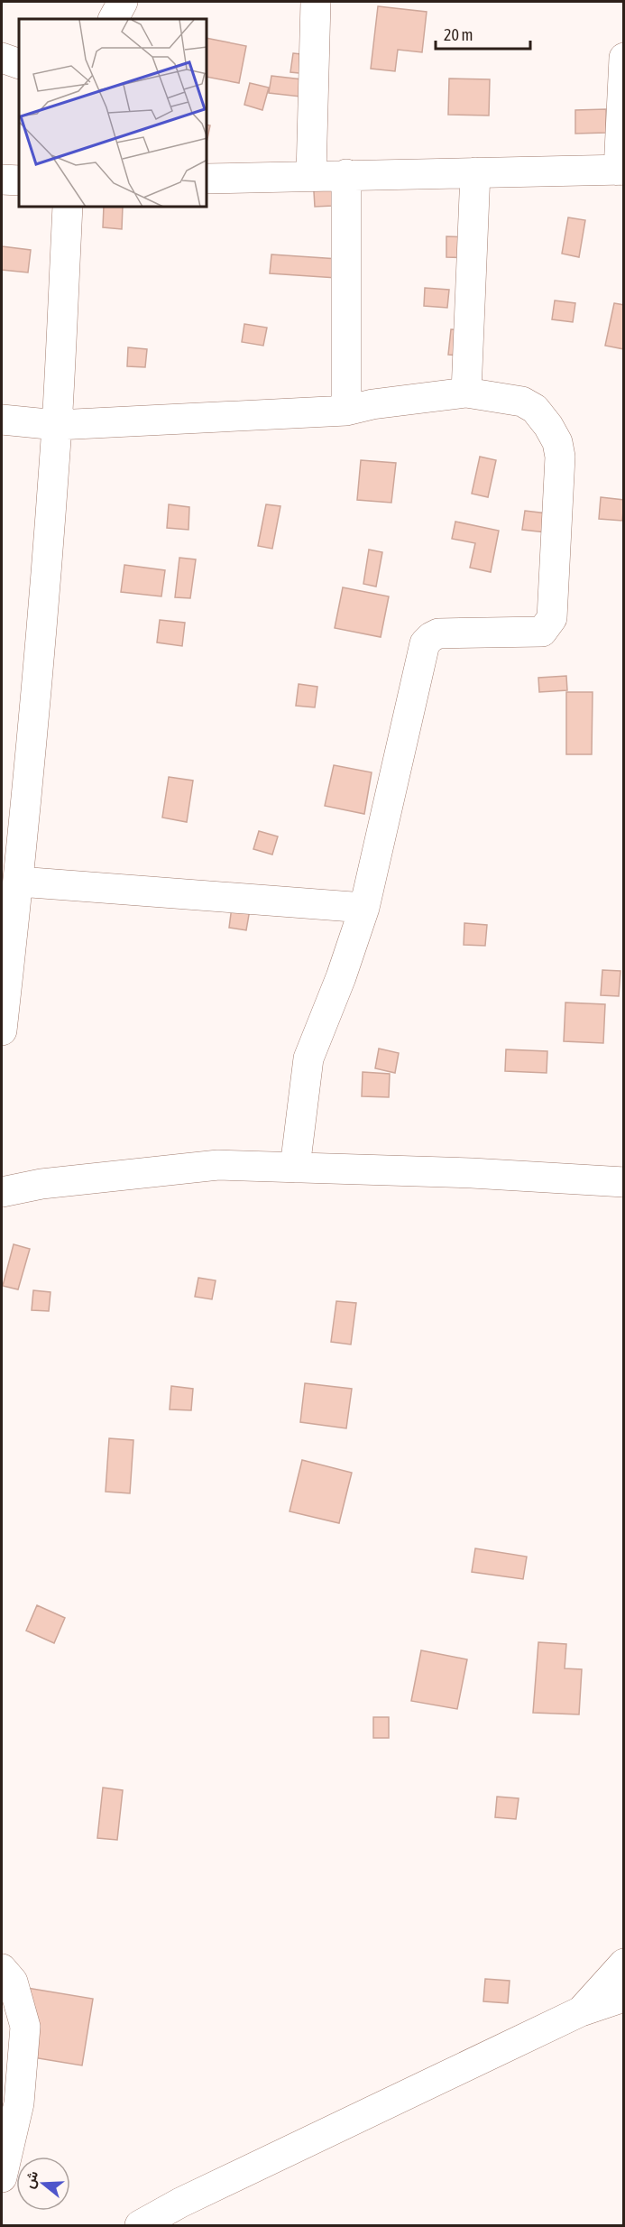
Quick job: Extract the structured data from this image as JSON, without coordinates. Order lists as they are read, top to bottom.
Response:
{
  "scale_bar": "20 m",
  "north": "left"
}
